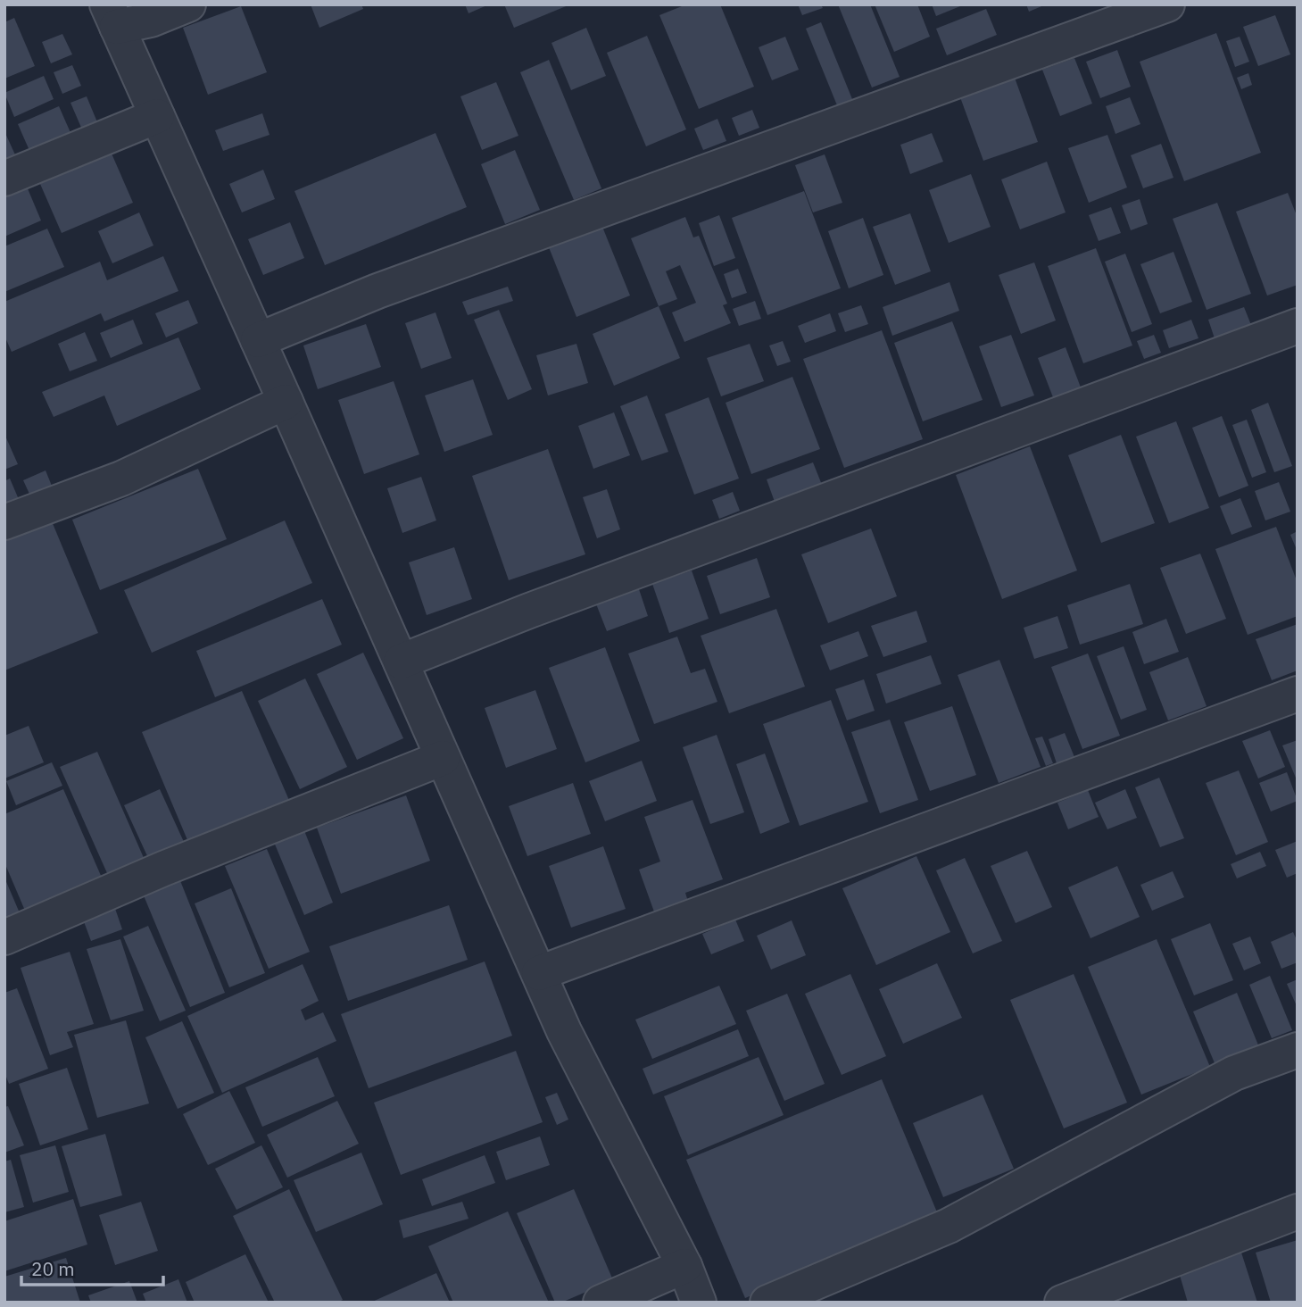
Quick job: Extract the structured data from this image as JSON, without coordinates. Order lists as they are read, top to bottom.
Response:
{
  "scale_bar": "20 m"
}
